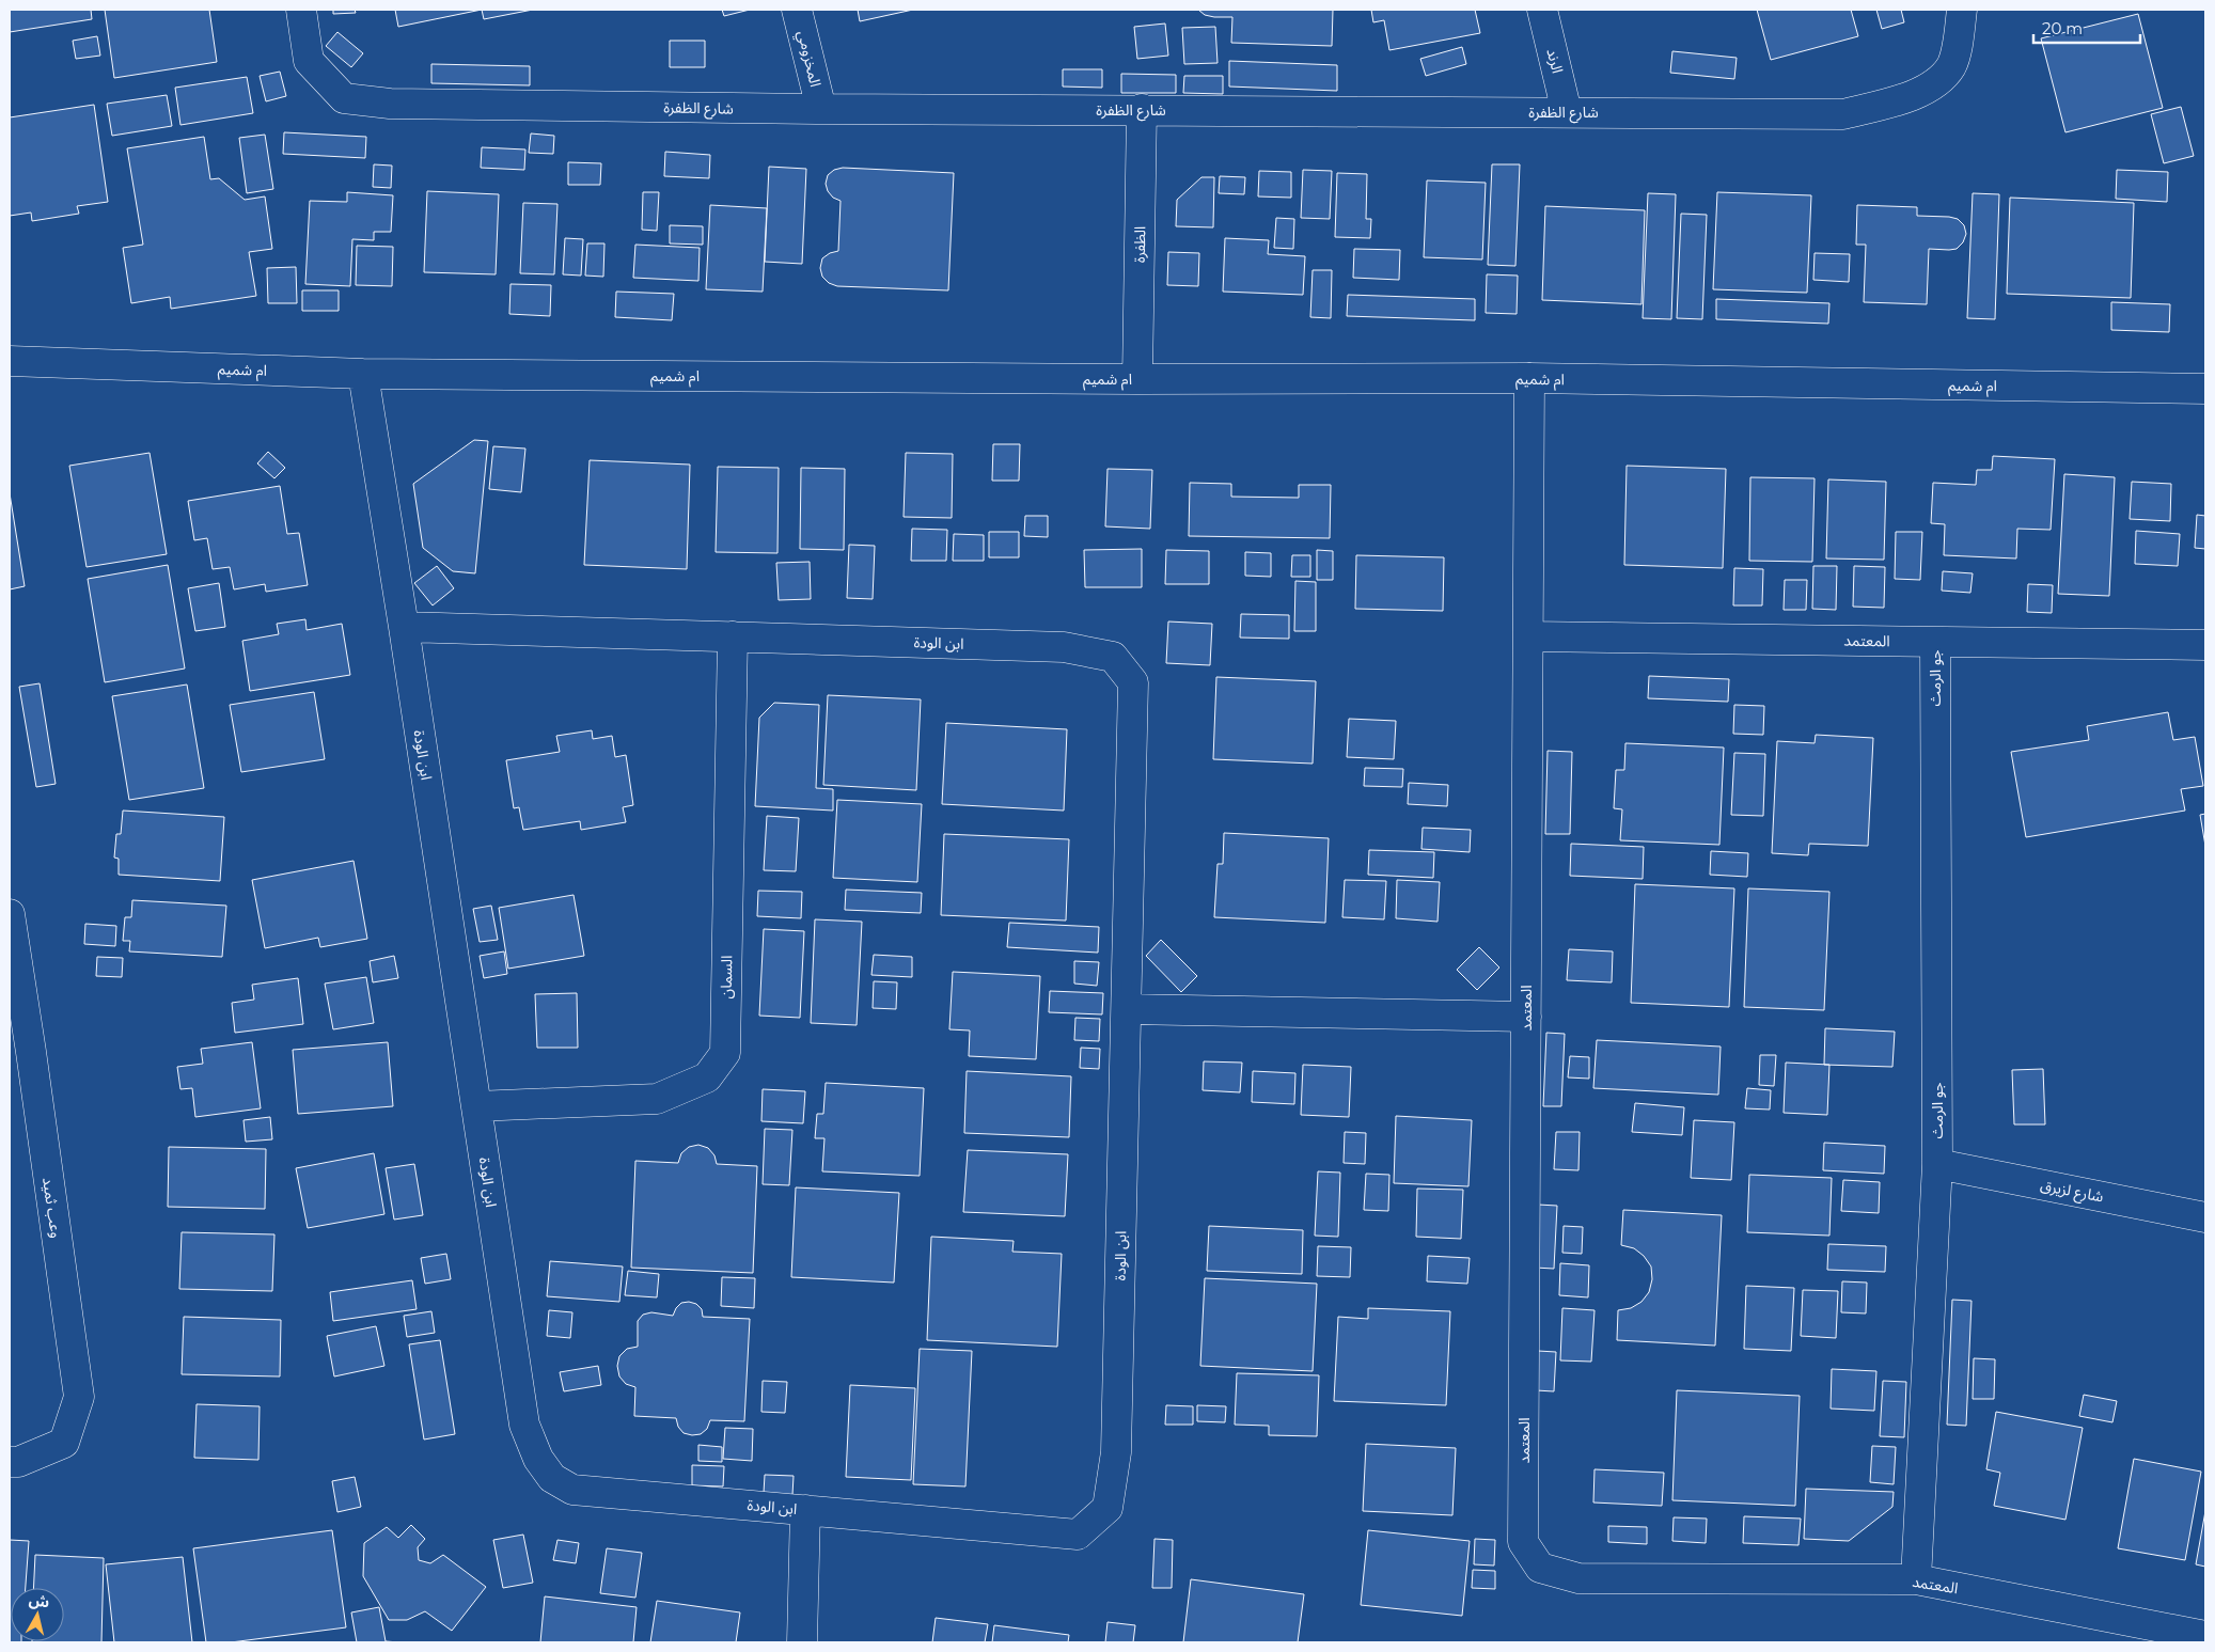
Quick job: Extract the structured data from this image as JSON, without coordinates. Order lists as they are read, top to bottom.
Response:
{
  "streets": {
    "street": [
      "المخزومي",
      "الرند",
      "شارع الظفرة",
      "الظفرة",
      "ام شميم",
      "المعتمد",
      "ابن الودة",
      "جو الرمث",
      "السمان",
      "شارع لزيرق",
      "وعب ثميد"
    ]
  },
  "crossings": [
    ["المخزومي", "شارع الظفرة"],
    ["الرند", "شارع الظفرة"],
    ["شارع الظفرة", "الظفرة"],
    ["الظفرة", "ام شميم"],
    ["ام شميم", "المعتمد"],
    ["ام شميم", "ابن الودة"],
    ["المعتمد", "جو الرمث"],
    ["ابن الودة", "السمان"],
    ["جو الرمث", "شارع لزيرق"]
  ],
  "scale_bar": "20 m",
  "north": "top"
}
